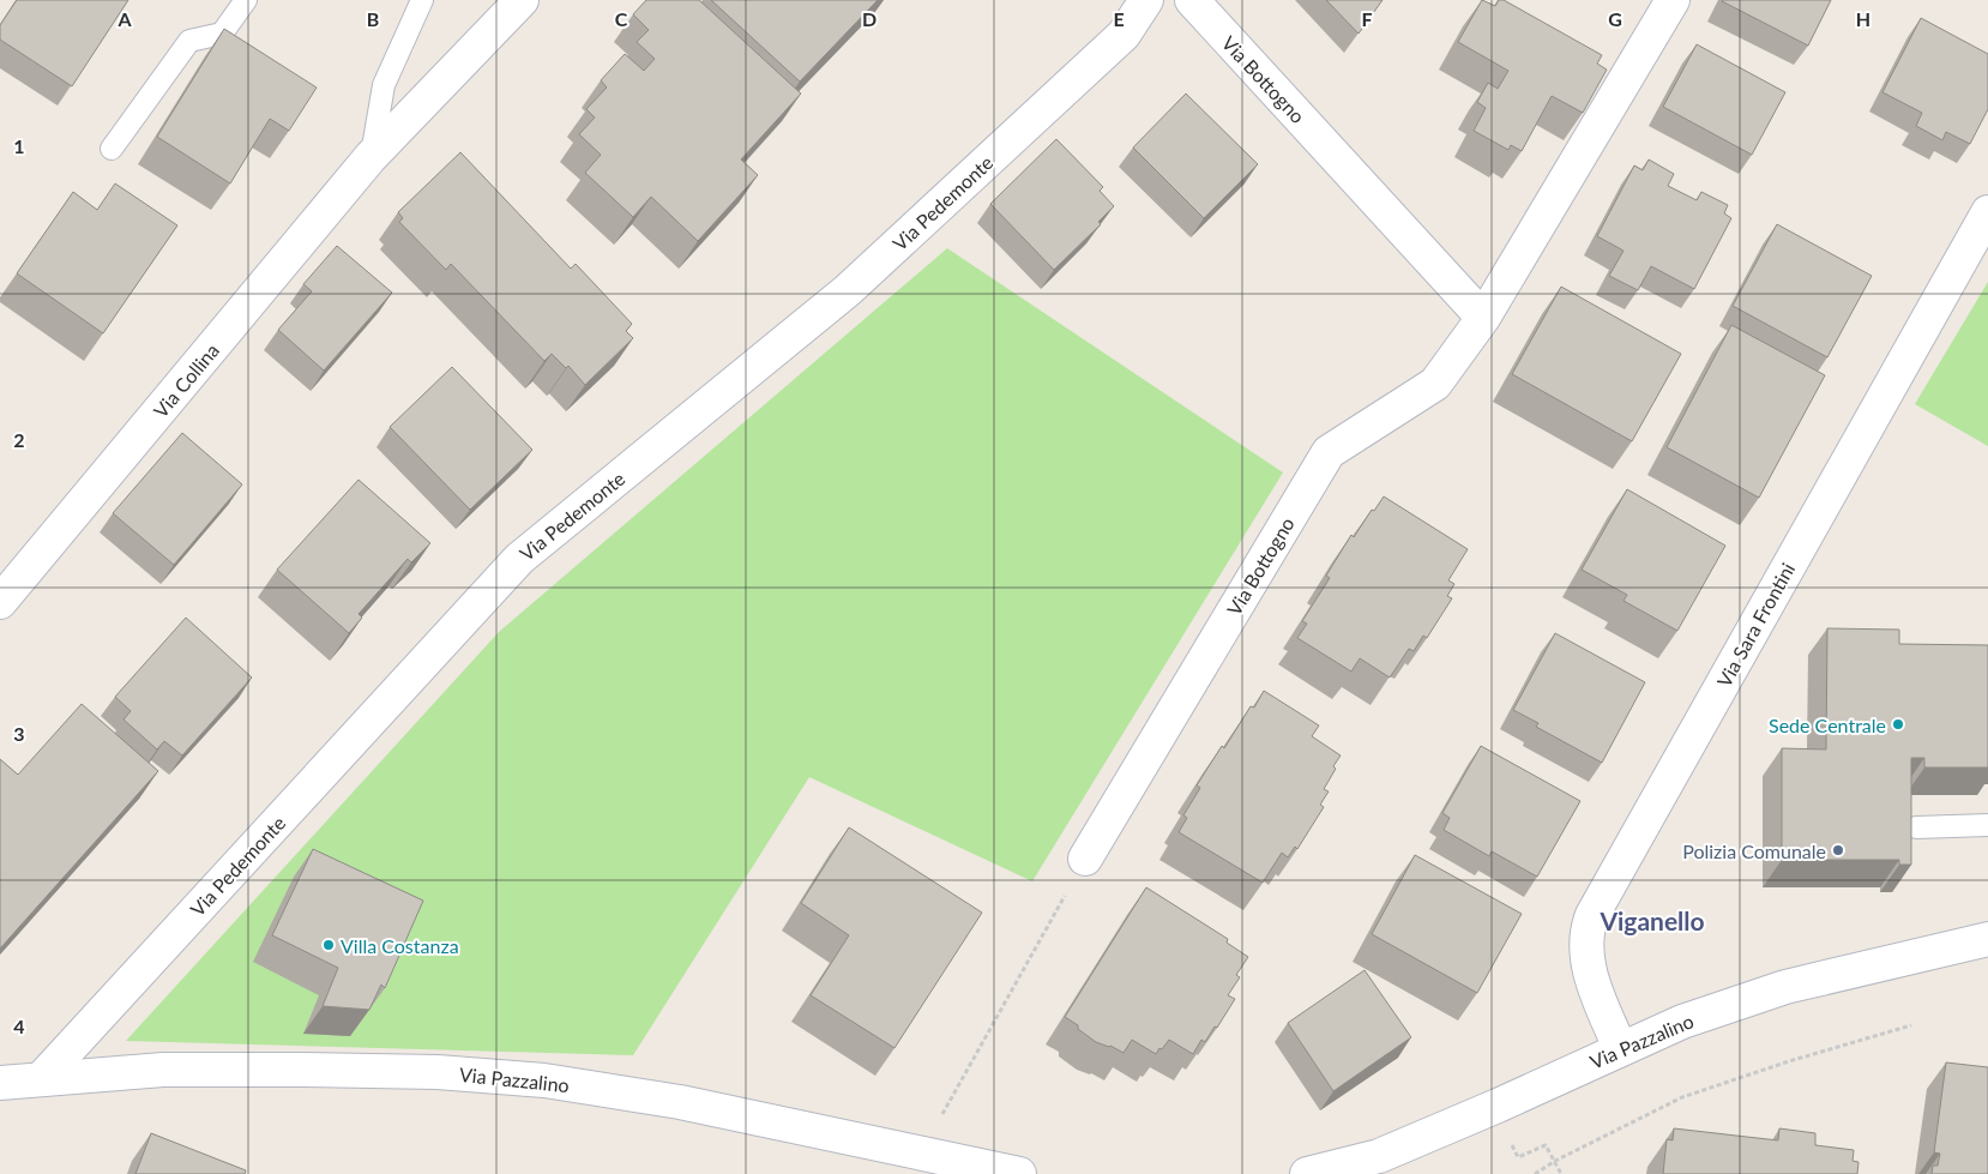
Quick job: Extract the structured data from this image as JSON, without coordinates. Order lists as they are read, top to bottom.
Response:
{
  "streets": {
    "street": [
      "Via Bottogno",
      "Via Pedemonte",
      "Via Collina",
      "Via Sara Frontini",
      "Via Pazzalino"
    ]
  },
  "crossings": [
    ["Via Pedemonte", "Via Pazzalino"],
    ["Via Sara Frontini", "Via Pazzalino"]
  ],
  "districts": ["Viganello"],
  "places": ["Sede Centrale", "Polizia Comunale", "Villa Costanza"],
  "grid": {
    "columns": [
      "A",
      "B",
      "C",
      "D",
      "E",
      "F",
      "G",
      "H"
    ],
    "rows": [
      "1",
      "2",
      "3",
      "4"
    ]
  }
}
